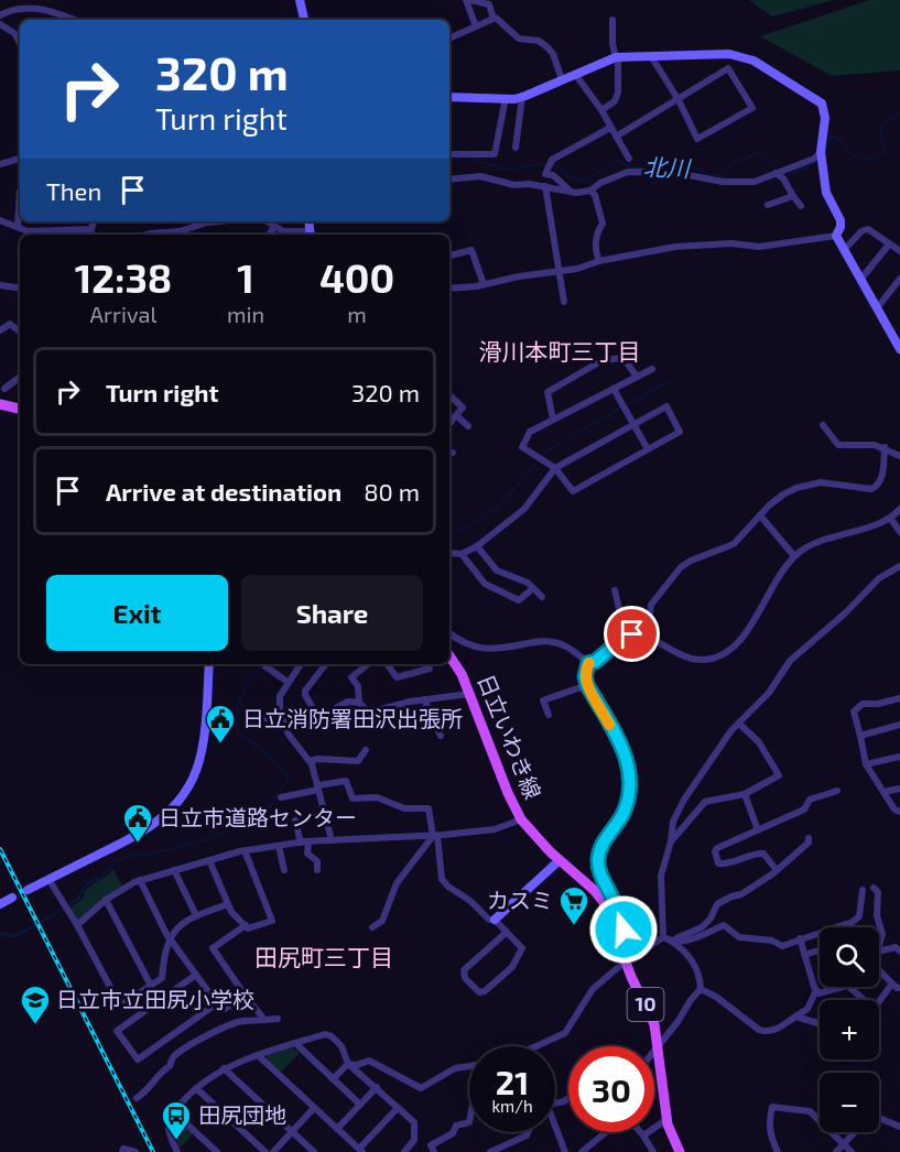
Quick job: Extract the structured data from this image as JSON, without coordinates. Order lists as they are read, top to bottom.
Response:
{
  "streets": {
    "main road": ["日立いわき線", "10"]
  },
  "districts": ["滑川本町三丁目", "田尻町三丁目"],
  "water": ["北川"],
  "places": {
    "public building": ["日立消防署田沢出張所", "日立市道路センター"],
    "supermarket": ["カスミ"],
    "school or university": ["日立市立田尻小学校"],
    "bus stop": ["田尻団地"]
  },
  "page": {
    "turn": ["320 m", "Turn right"],
    "then": "Then",
    "eta": [
      "12:38",
      "Arrival",
      "1",
      "min",
      "400",
      "m"
    ],
    "list": [
      {
        "name": "Turn right",
        "value": "320 m"
      },
      {
        "name": "Arrive at destination",
        "value": "80 m"
      }
    ],
    "buttons": ["Exit", "Share"],
    "map_buttons": ["+", "−"],
    "speed": "21 km/h",
    "limit": "30"
  }
}
